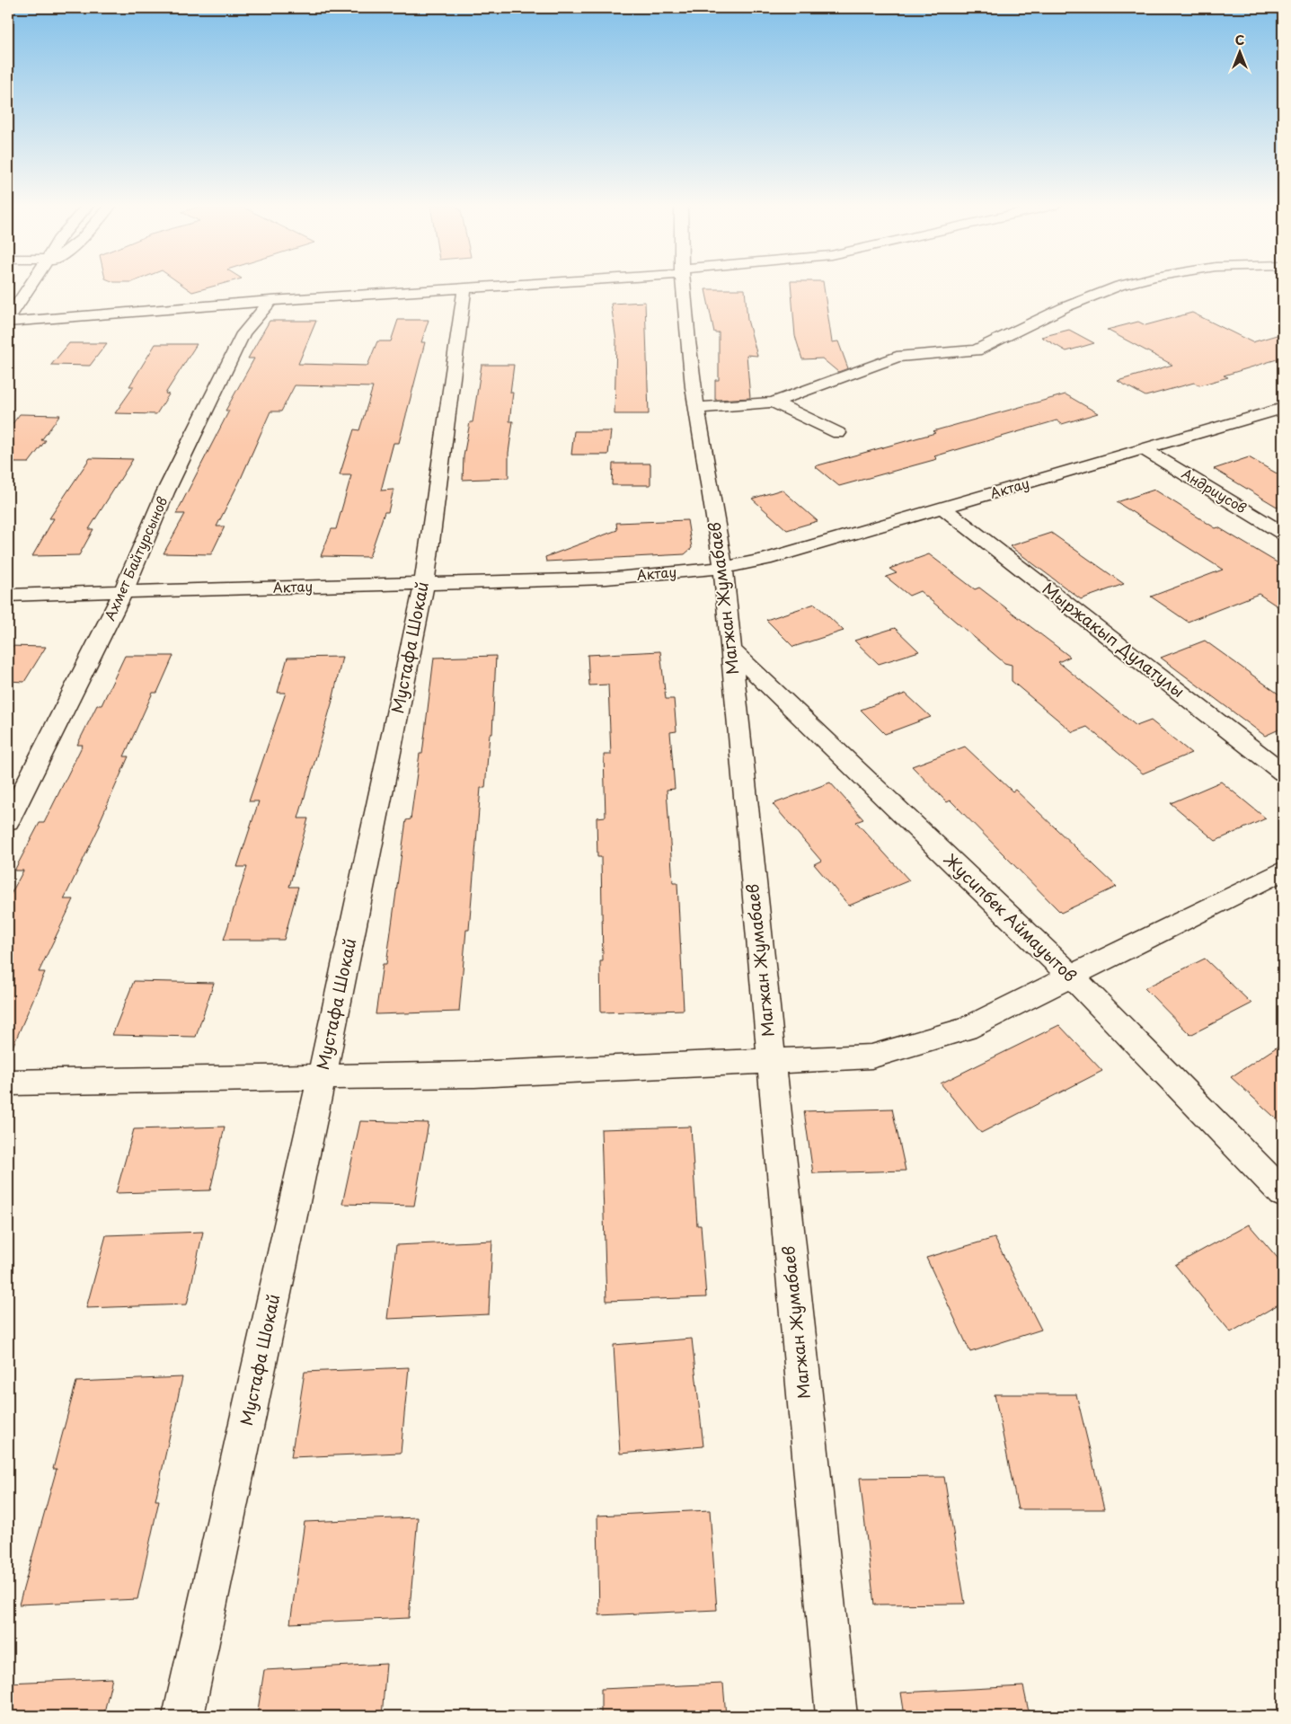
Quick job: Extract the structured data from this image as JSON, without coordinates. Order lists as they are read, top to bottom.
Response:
{
  "streets": {
    "street": [
      "Актау",
      "Андриусов",
      "Ахмет Байтурсынов",
      "Магжан Жумабаев",
      "Мыржакып Дулатулы",
      "Мустафа Шокай",
      "Жусипбек Аймауытов"
    ]
  },
  "crossings": [
    ["Актау", "Андриусов"],
    ["Актау", "Ахмет Байтурсынов"],
    ["Актау", "Магжан Жумабаев"],
    ["Актау", "Мыржакып Дулатулы"],
    ["Актау", "Мустафа Шокай"],
    ["Магжан Жумабаев", "Жусипбек Аймауытов"]
  ],
  "north": "top"
}
